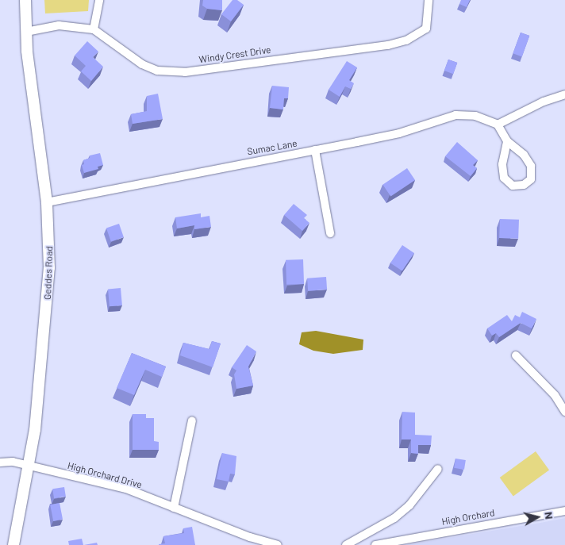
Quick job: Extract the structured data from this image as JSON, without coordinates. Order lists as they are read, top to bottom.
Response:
{
  "streets": {
    "main road": ["Geddes Road"],
    "street": [
      "Windy Crest Drive",
      "Sumac Lane",
      "High Orchard Drive",
      "High Orchard"
    ]
  },
  "crossings": [
    ["Windy Crest Drive", "Geddes Road"],
    ["Sumac Lane", "Geddes Road"],
    ["Geddes Road", "High Orchard Drive"]
  ],
  "north": "right"
}
